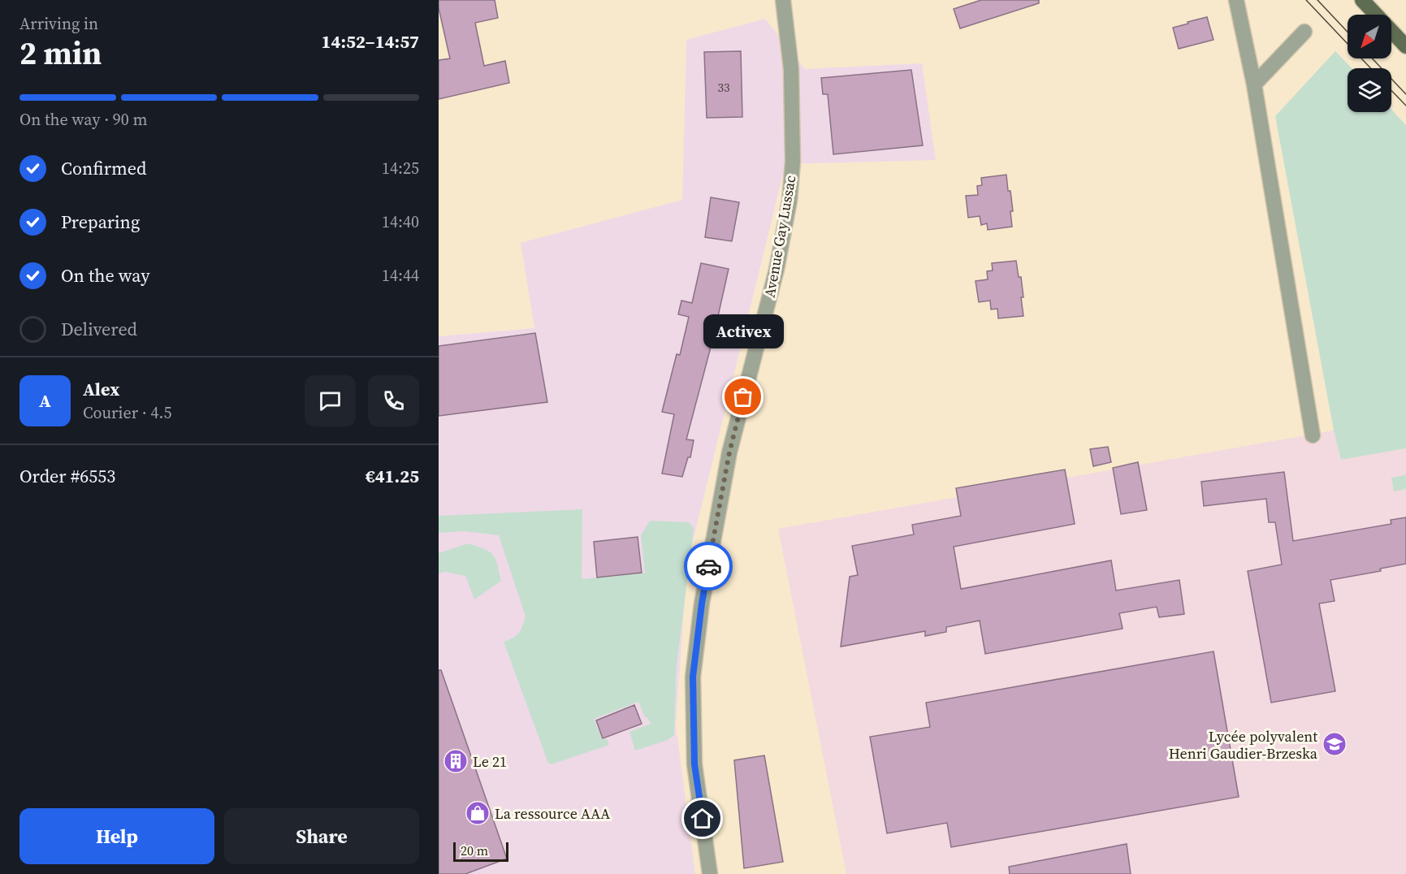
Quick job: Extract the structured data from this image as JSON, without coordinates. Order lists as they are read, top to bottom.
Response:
{
  "streets": {
    "street": ["Avenue Gay Lussac"]
  },
  "places": {
    "other": ["Activex"],
    "school or university": ["Lycée polyvalent Henri Gaudier-Brzeska"],
    "building": ["Le 21"],
    "shop": ["La ressource AAA"]
  },
  "house_numbers": ["33"],
  "scale_bar": "20 m",
  "north": "bottom left",
  "page": {
    "heading": ["2 min", "Arriving in", "14:52–14:57"],
    "panel": [
      "Alex",
      "Courier · 4.5",
      "Order #6553",
      "€41.25"
    ],
    "bar": "On the way · 90 m",
    "list": [
      ["Confirmed", "14:25"],
      ["Preparing", "14:40"],
      ["On the way", "14:44"],
      "Delivered"
    ],
    "bubble": "Activex",
    "round": "A",
    "buttons": ["Help", "Share"],
    "scale": "20 m"
  }
}
